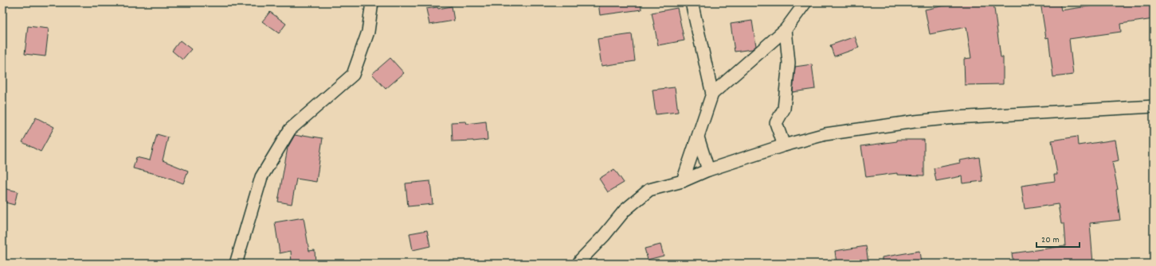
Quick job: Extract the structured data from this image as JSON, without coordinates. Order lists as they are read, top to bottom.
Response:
{
  "scale_bar": "20 m"
}
